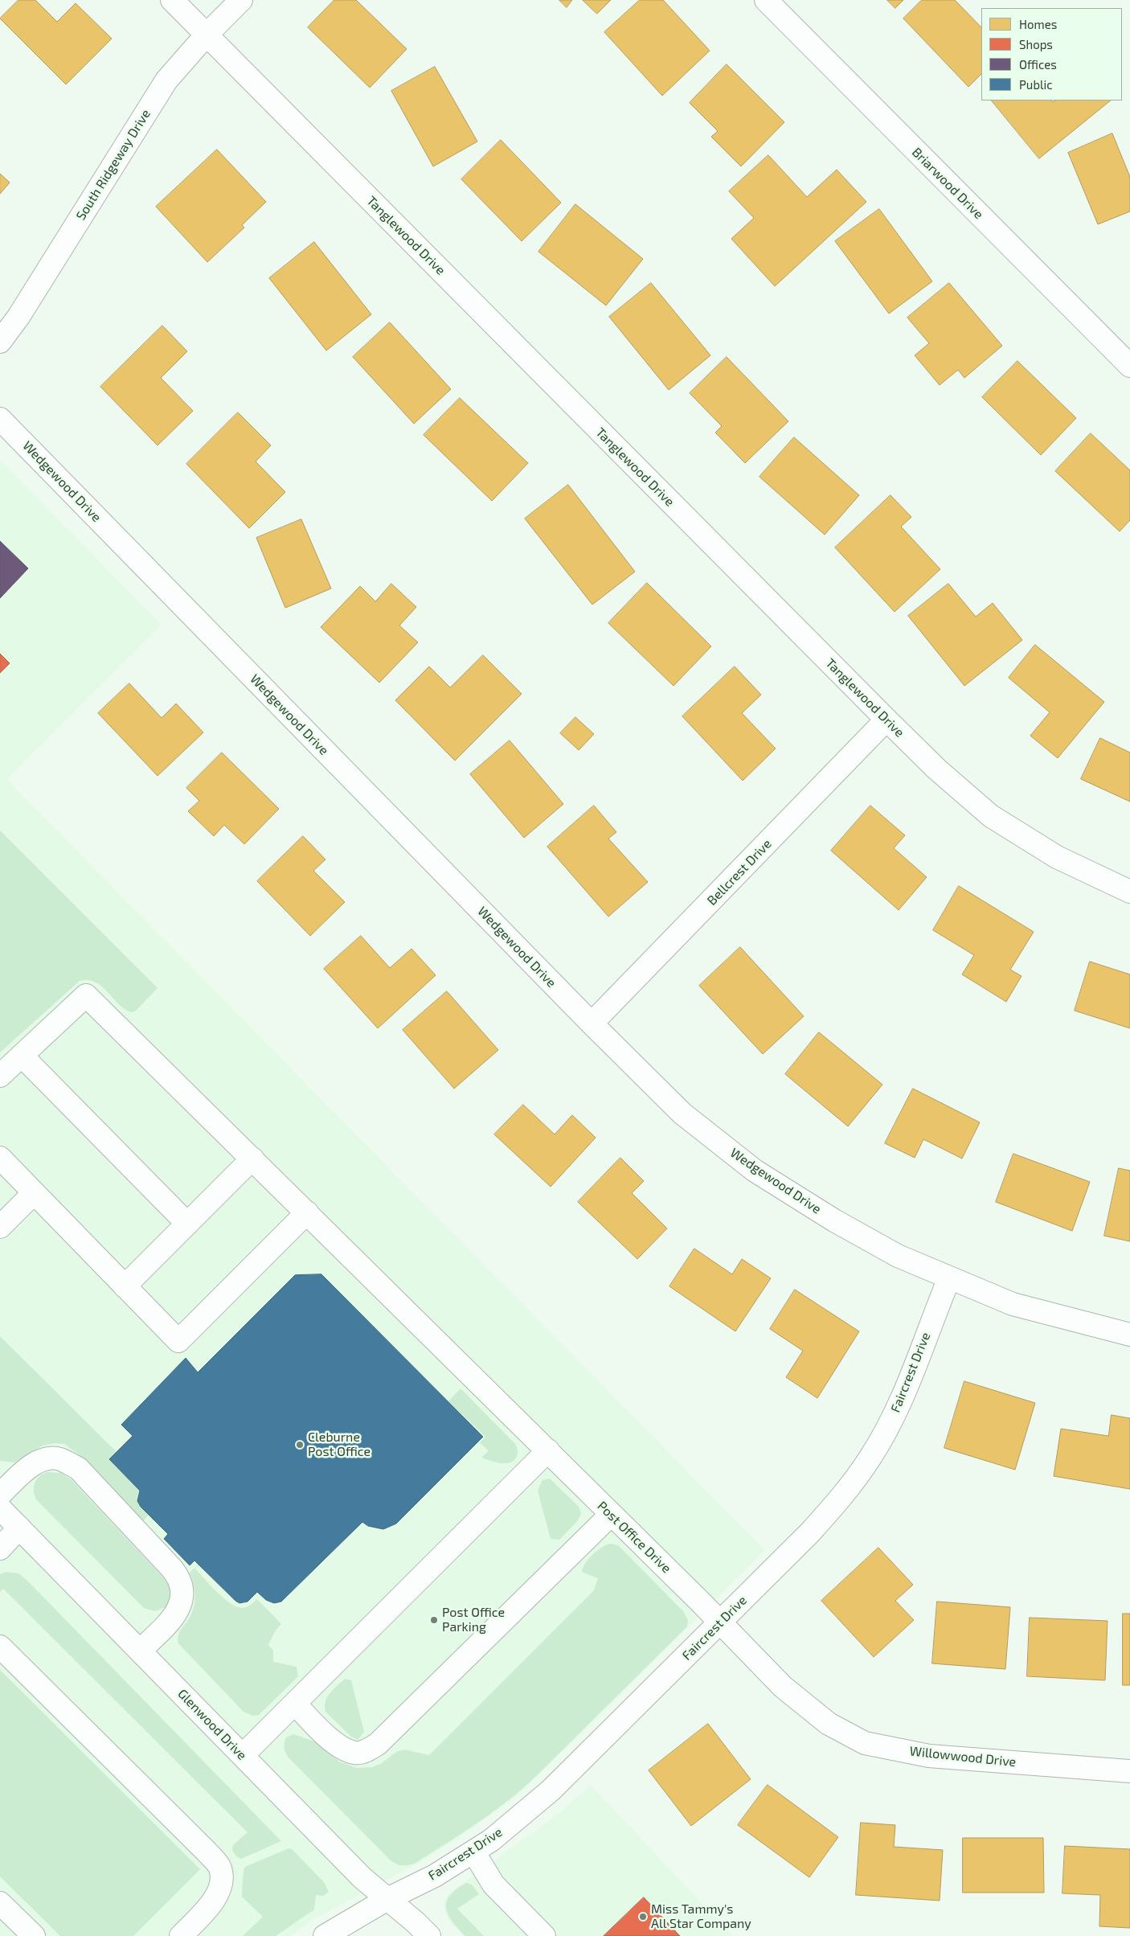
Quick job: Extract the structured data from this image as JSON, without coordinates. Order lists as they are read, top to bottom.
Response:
{
  "streets": {
    "street": [
      "South Ridgeway Drive",
      "Briarwood Drive",
      "Tanglewood Drive",
      "Wedgewood Drive",
      "Bellcrest Drive",
      "Faircrest Drive",
      "Post Office Drive",
      "Glenwood Drive",
      "Willowwood Drive"
    ]
  },
  "crossings": [
    ["South Ridgeway Drive", "Tanglewood Drive"],
    ["Tanglewood Drive", "Bellcrest Drive"],
    ["Wedgewood Drive", "Bellcrest Drive"],
    ["Wedgewood Drive", "Faircrest Drive"],
    ["Faircrest Drive", "Post Office Drive"],
    ["Faircrest Drive", "Glenwood Drive"],
    ["Faircrest Drive", "Willowwood Drive"],
    ["Post Office Drive", "Willowwood Drive"]
  ],
  "places": ["Cleburne Post Office", "Post Office Parking", "Miss Tammy's All Star Company"],
  "legend": [
    "Homes",
    "Shops",
    "Offices",
    "Public"
  ]
}
